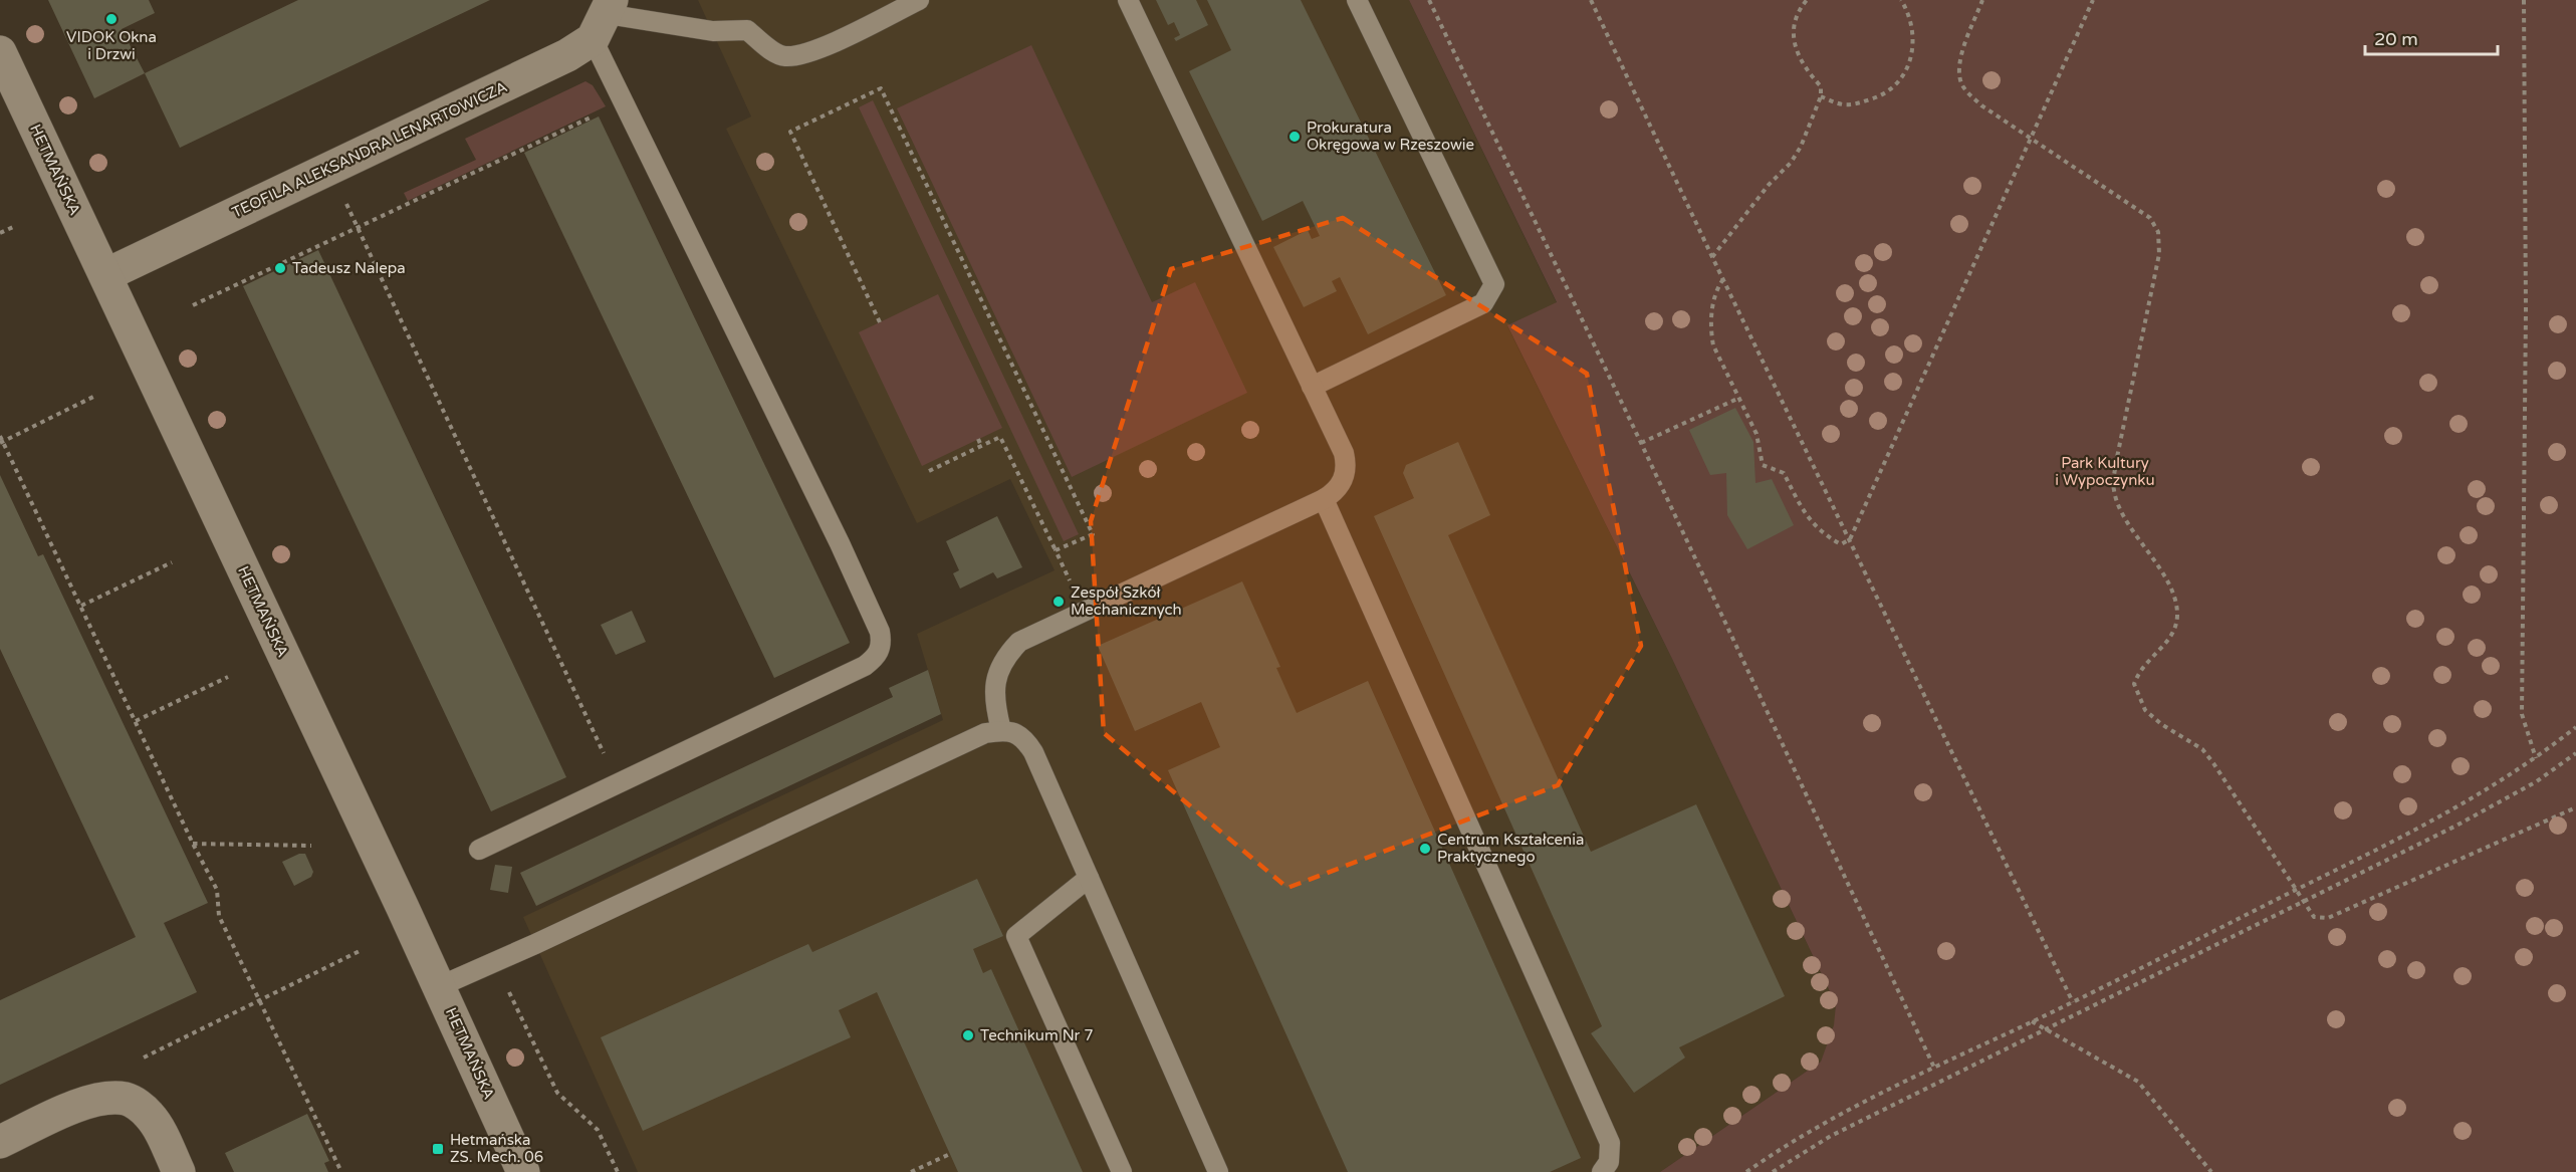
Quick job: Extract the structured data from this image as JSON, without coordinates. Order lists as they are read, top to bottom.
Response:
{
  "streets": {
    "street": ["TEOFILA ALEKSANDRA LENARTOWICZA", "HETMAŃSKA"]
  },
  "crossings": [
    ["TEOFILA ALEKSANDRA LENARTOWICZA", "HETMAŃSKA"]
  ],
  "parks": ["Park Kultury i Wypoczynku"],
  "places": {
    "other": [
      "VIDOK Okna i Drzwi",
      "Prokuratura Okręgowa w Rzeszowie",
      "Tadeusz Nalepa",
      "Zespół Szkół Mechanicznych",
      "Centrum Kształcenia Praktycznego",
      "Technikum Nr 7"
    ],
    "transit": ["Hetmańska ZS. Mech. 06"]
  },
  "scale_bar": "20 m"
}
